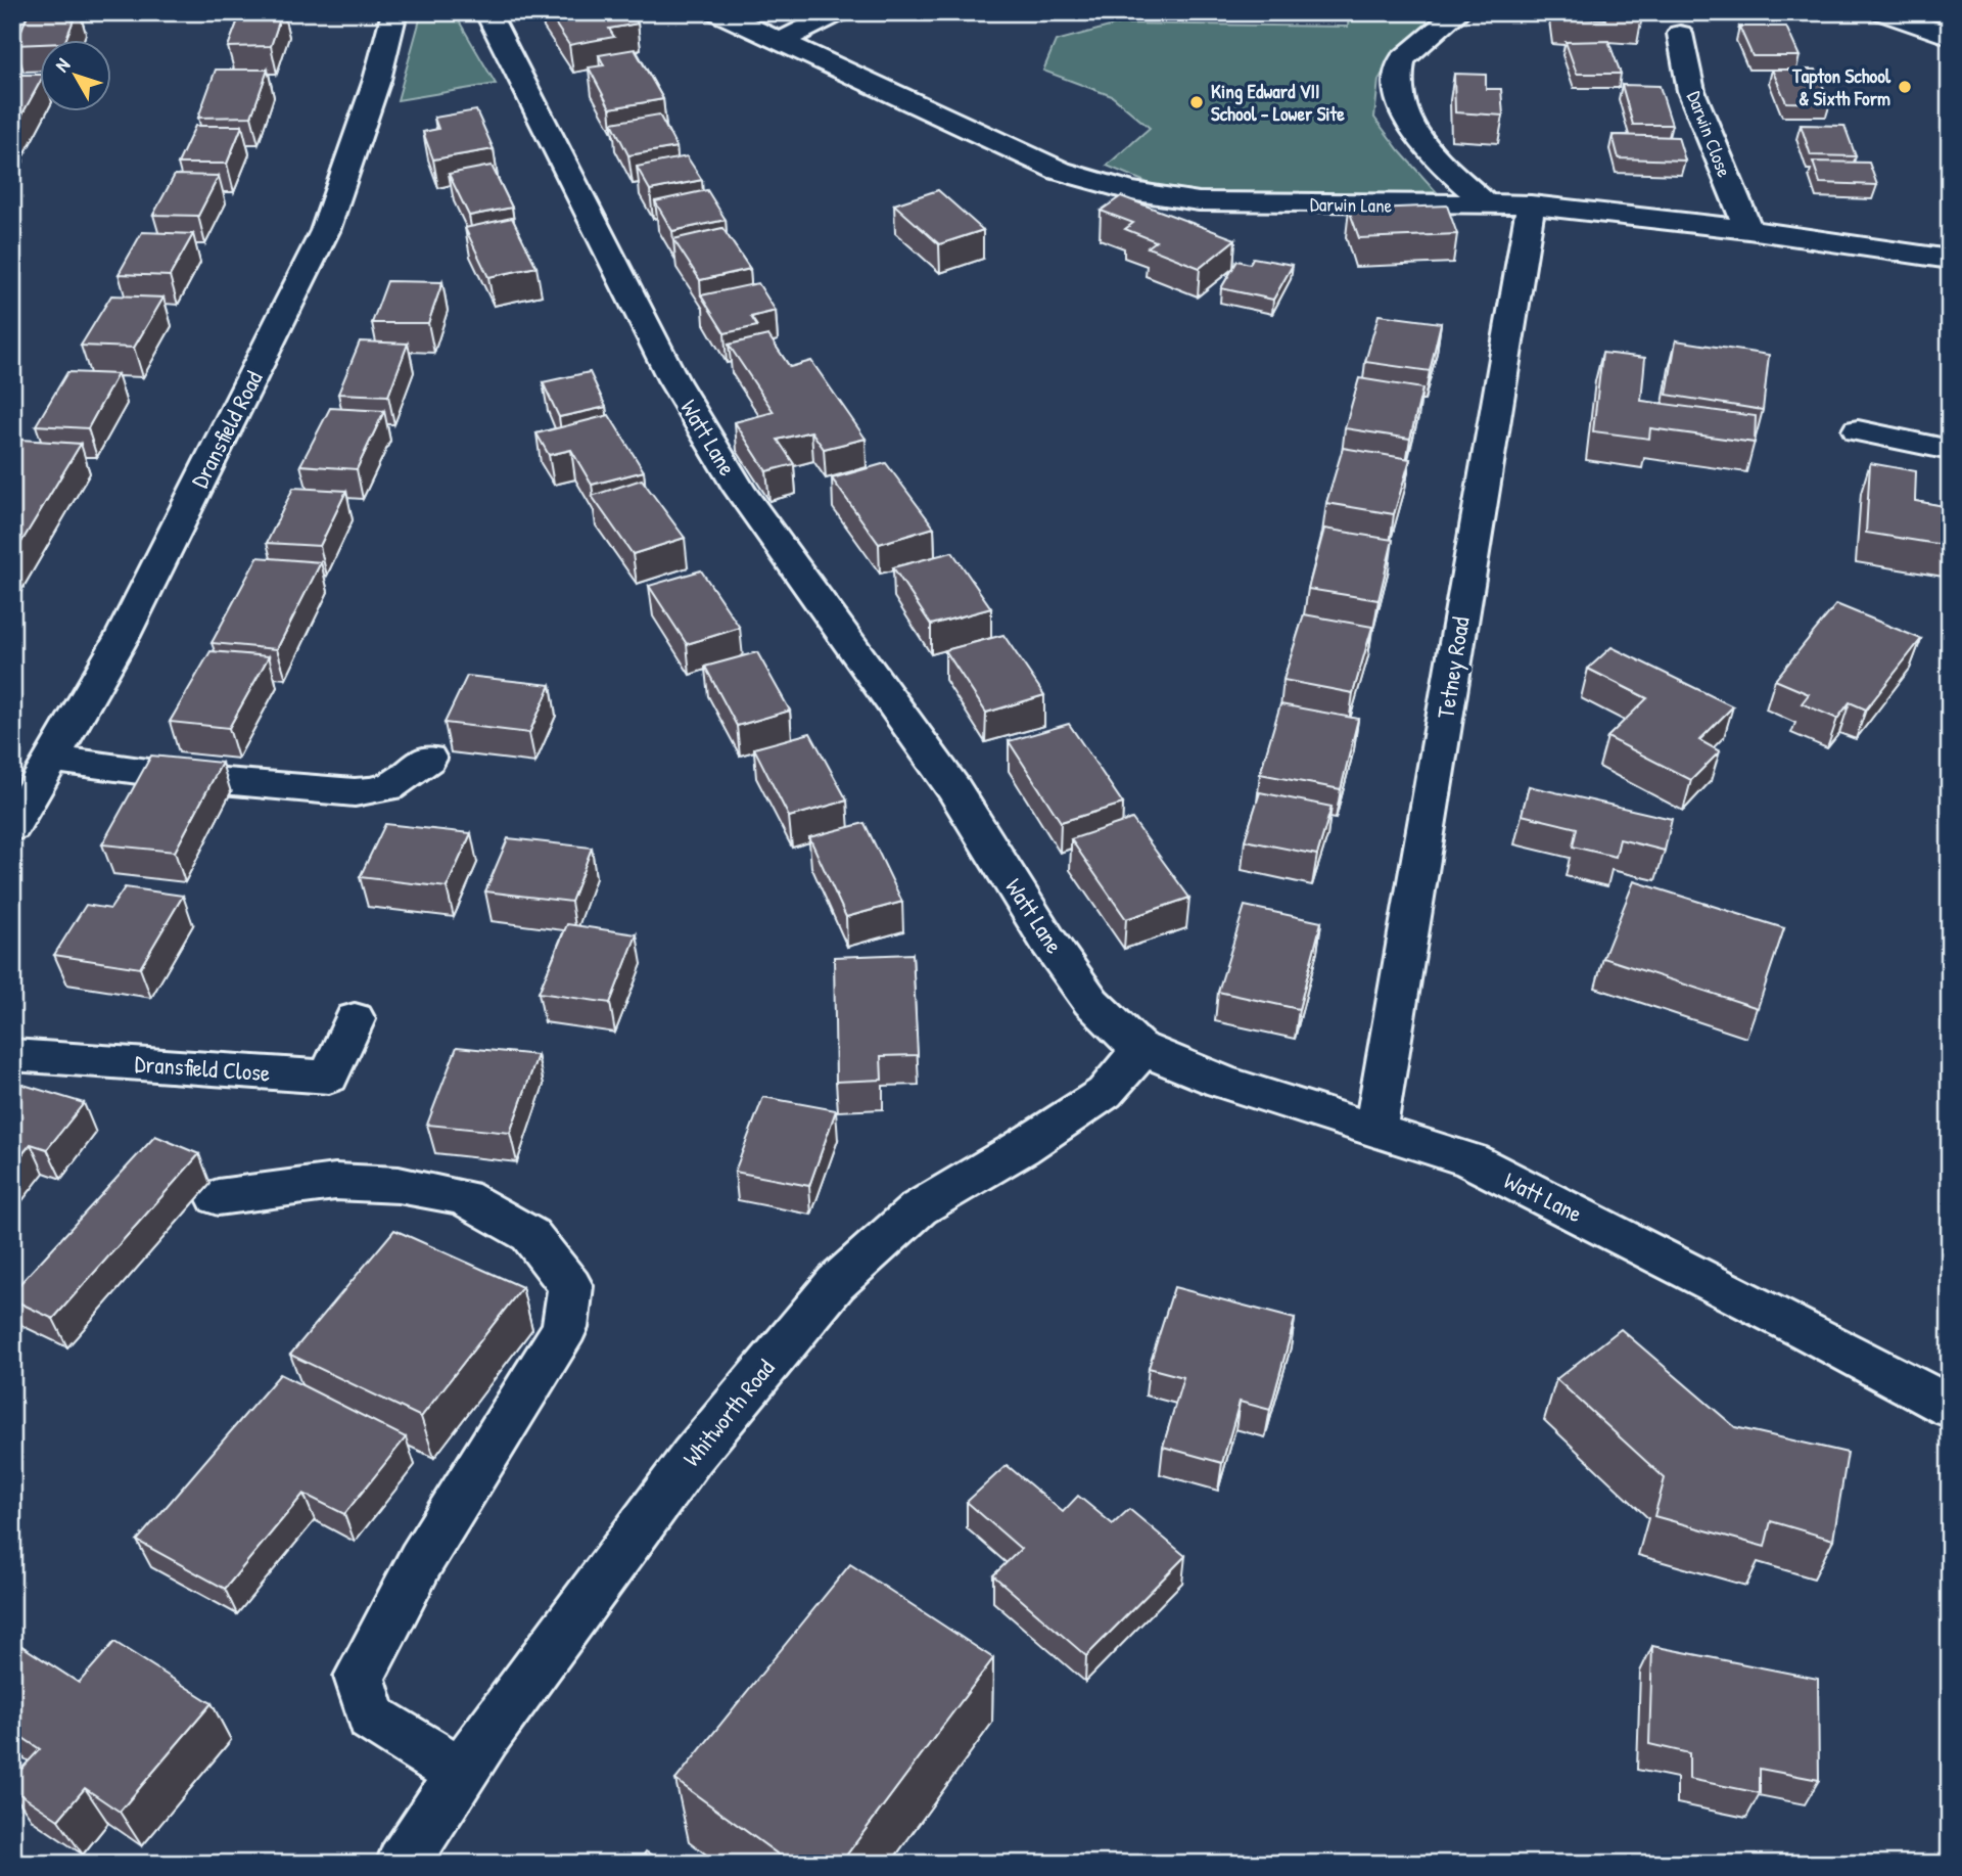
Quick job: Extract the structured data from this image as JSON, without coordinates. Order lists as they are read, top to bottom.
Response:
{
  "streets": {
    "street": [
      "Darwin Close",
      "Darwin Lane",
      "Dransfield Road",
      "Watt Lane",
      "Tetney Road",
      "Dransfield Close",
      "Whitworth Road"
    ]
  },
  "crossings": [
    ["Darwin Close", "Darwin Lane"],
    ["Darwin Lane", "Tetney Road"],
    ["Watt Lane", "Tetney Road"],
    ["Watt Lane", "Whitworth Road"]
  ],
  "places": ["Tapton School & Sixth Form", "King Edward VII School - Lower Site"],
  "north": "top left"
}
